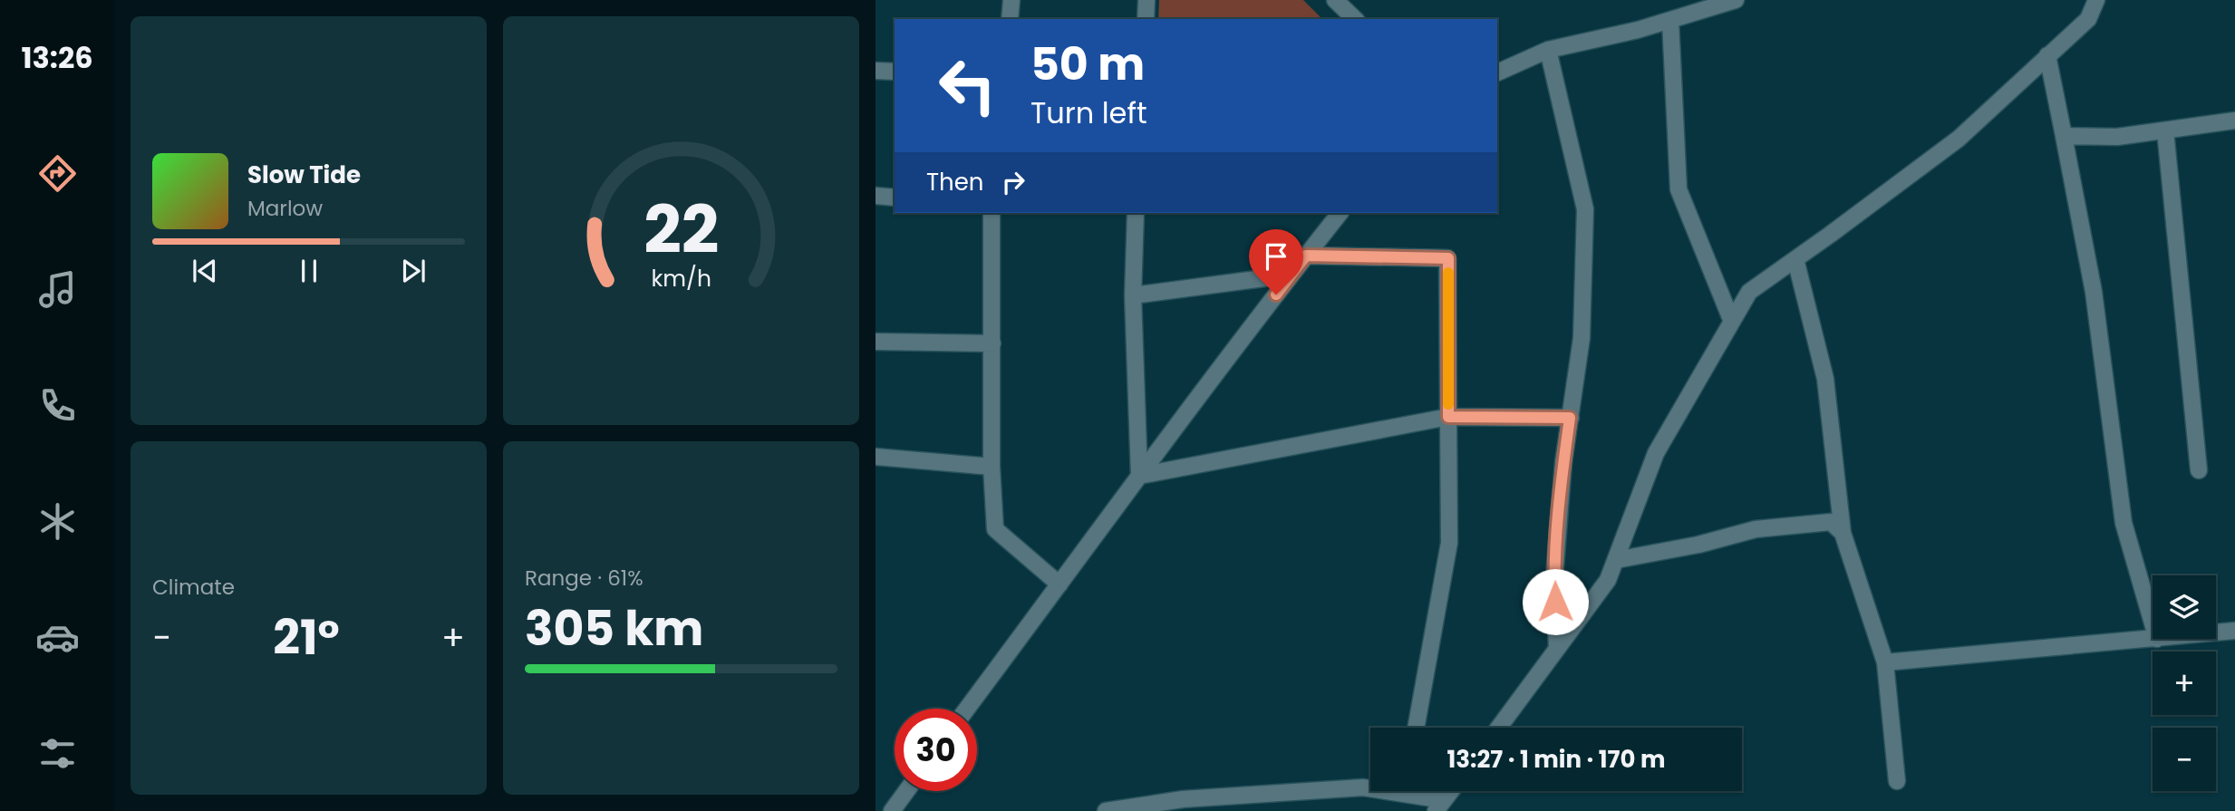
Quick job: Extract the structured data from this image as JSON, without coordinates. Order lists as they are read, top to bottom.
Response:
{
  "page": {
    "tabs": "13:26",
    "turn": ["50 m", "Turn left"],
    "then": "Then",
    "song": ["Slow Tide", "Marlow"],
    "tile": [
      "Climate",
      ["Range · 61%", "305 km"]
    ],
    "map_buttons": ["+", "−"],
    "heat": ["−", "21°", "+"],
    "limit": "30",
    "trip": "13:27 · 1 min · 170 m",
    "gauge": ["22", "km/h"]
  }
}
